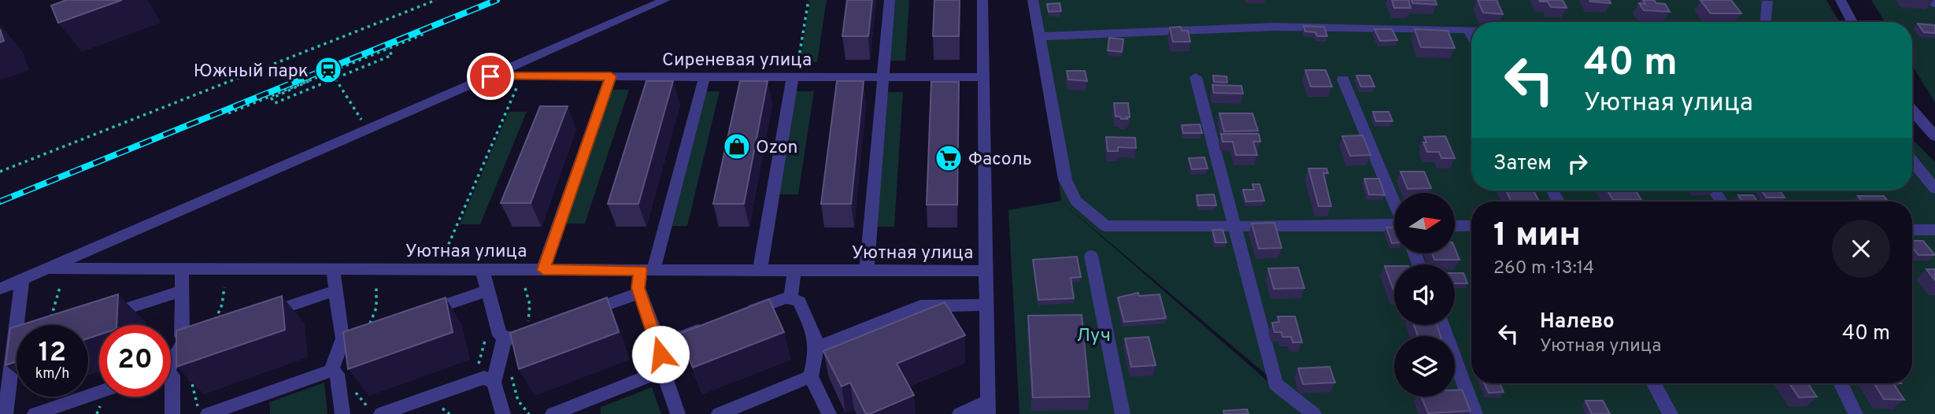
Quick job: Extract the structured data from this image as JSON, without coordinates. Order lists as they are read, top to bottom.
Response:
{
  "streets": {
    "street": ["Сиреневая улица", "Уютная улица"]
  },
  "parks": ["Луч"],
  "places": {
    "station": ["Южный парк"],
    "shop": ["Ozon"],
    "supermarket": ["Фасоль"]
  },
  "north": "right",
  "page": {
    "turn": ["40 m", "Уютная улица"],
    "then": "Затем",
    "heading": ["1 мин", "260 m · 13:14"],
    "list": [
      {
        "name": "Налево",
        "note": "Уютная улица",
        "value": "40 m"
      }
    ],
    "speed": "12 km/h",
    "limit": "20"
  }
}
